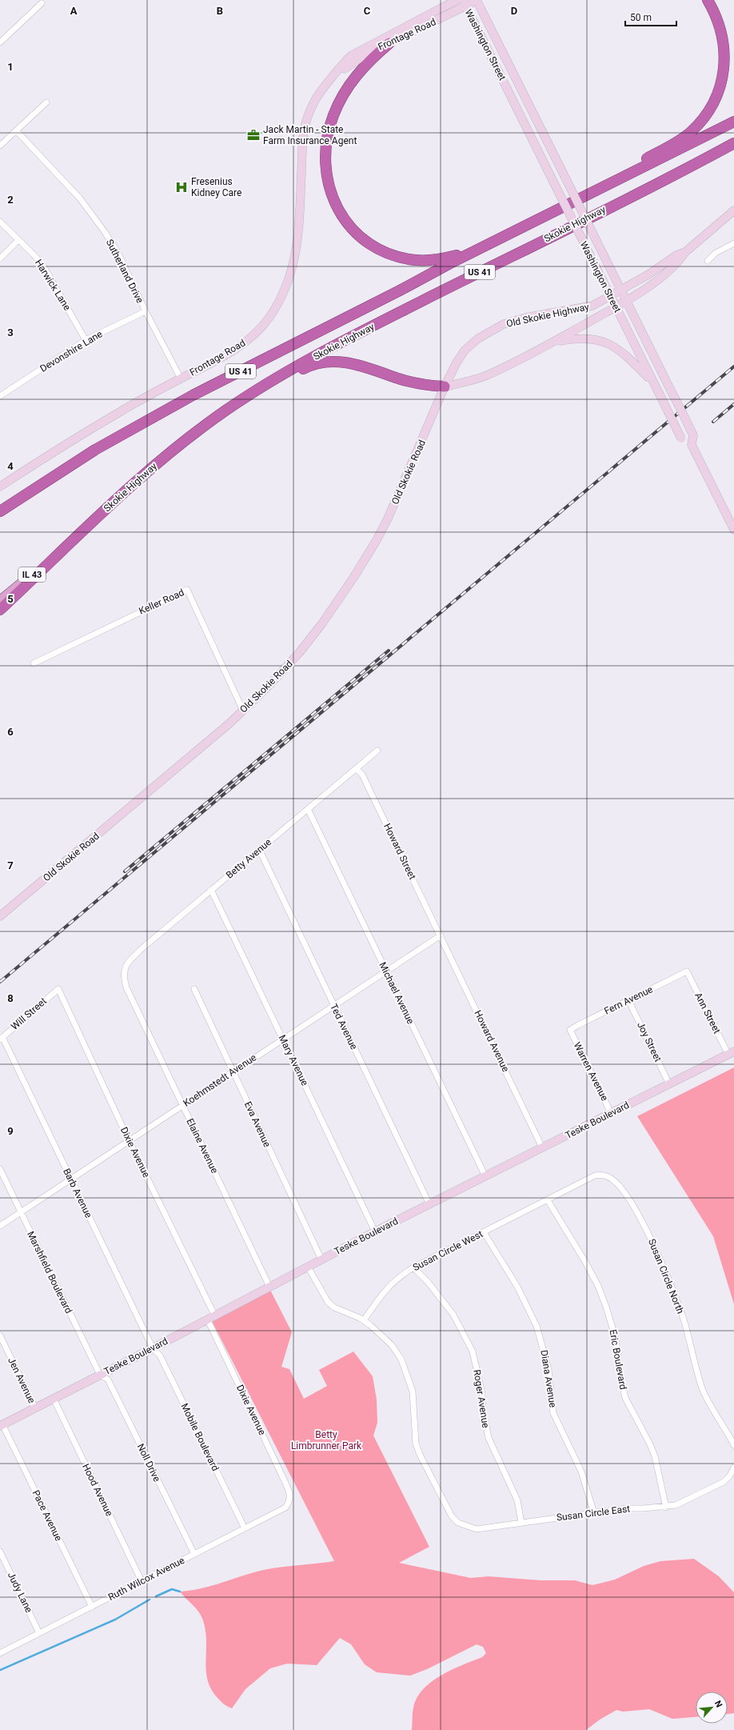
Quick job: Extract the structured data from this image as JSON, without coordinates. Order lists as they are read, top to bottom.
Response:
{
  "streets": {
    "highway": ["Skokie Highway", "US 41"],
    "main road": ["IL 43"],
    "street": [
      "Frontage Road",
      "Washington Street",
      "Sutherland Drive",
      "Harwick Lane",
      "Old Skokie Highway",
      "Devonshire Lane",
      "Old Skokie Road",
      "Keller Road",
      "Howard Street",
      "Betty Avenue",
      "Michael Avenue",
      "Fern Avenue",
      "Ann Street",
      "Will Street",
      "Ted Avenue",
      "Howard Avenue",
      "Joy Street",
      "Mary Avenue",
      "Warren Avenue",
      "Koehmstedt Avenue",
      "Teske Boulevard",
      "Eva Avenue",
      "Elaine Avenue",
      "Dixie Avenue",
      "Barb Avenue",
      "Susan Circle West",
      "Marshfield Boulevard",
      "Susan Circle North",
      "Eric Boulevard",
      "Diana Avenue",
      "Jen Avenue",
      "Roger Avenue",
      "Mobile Boulevard",
      "Noll Drive",
      "Hood Avenue",
      "Susan Circle East",
      "Pace Avenue",
      "Ruth Wilcox Avenue",
      "Judy Lane"
    ]
  },
  "crossings": [
    ["Frontage Road", "Washington Street"],
    ["Frontage Road", "Sutherland Drive"],
    ["Washington Street", "Old Skokie Highway"],
    ["Skokie Highway", "IL 43"],
    ["Sutherland Drive", "Devonshire Lane"],
    ["Harwick Lane", "Devonshire Lane"],
    ["Old Skokie Highway", "Old Skokie Road"],
    ["Old Skokie Road", "Keller Road"],
    ["Howard Street", "Betty Avenue"],
    ["Howard Street", "Howard Avenue"],
    ["Howard Street", "Koehmstedt Avenue"],
    ["Betty Avenue", "Michael Avenue"],
    ["Betty Avenue", "Ted Avenue"],
    ["Betty Avenue", "Mary Avenue"],
    ["Betty Avenue", "Elaine Avenue"],
    ["Michael Avenue", "Koehmstedt Avenue"],
    ["Michael Avenue", "Teske Boulevard"],
    ["Fern Avenue", "Ann Street"],
    ["Fern Avenue", "Joy Street"],
    ["Fern Avenue", "Warren Avenue"],
    ["Ann Street", "Teske Boulevard"],
    ["Will Street", "Dixie Avenue"],
    ["Will Street", "Barb Avenue"],
    ["Ted Avenue", "Koehmstedt Avenue"],
    ["Ted Avenue", "Teske Boulevard"],
    ["Howard Avenue", "Koehmstedt Avenue"],
    ["Howard Avenue", "Teske Boulevard"],
    ["Joy Street", "Teske Boulevard"],
    ["Mary Avenue", "Koehmstedt Avenue"],
    ["Mary Avenue", "Teske Boulevard"],
    ["Warren Avenue", "Teske Boulevard"],
    ["Koehmstedt Avenue", "Eva Avenue"],
    ["Koehmstedt Avenue", "Elaine Avenue"],
    ["Koehmstedt Avenue", "Dixie Avenue"],
    ["Koehmstedt Avenue", "Barb Avenue"],
    ["Koehmstedt Avenue", "Marshfield Boulevard"],
    ["Teske Boulevard", "Eva Avenue"],
    ["Teske Boulevard", "Elaine Avenue"],
    ["Teske Boulevard", "Dixie Avenue"],
    ["Teske Boulevard", "Barb Avenue"],
    ["Teske Boulevard", "Marshfield Boulevard"],
    ["Teske Boulevard", "Jen Avenue"],
    ["Teske Boulevard", "Mobile Boulevard"],
    ["Teske Boulevard", "Noll Drive"],
    ["Teske Boulevard", "Hood Avenue"],
    ["Teske Boulevard", "Susan Circle East"],
    ["Teske Boulevard", "Pace Avenue"],
    ["Dixie Avenue", "Ruth Wilcox Avenue"],
    ["Barb Avenue", "Mobile Boulevard"],
    ["Susan Circle West", "Susan Circle North"],
    ["Susan Circle West", "Eric Boulevard"],
    ["Susan Circle West", "Diana Avenue"],
    ["Susan Circle West", "Roger Avenue"],
    ["Susan Circle West", "Susan Circle East"],
    ["Marshfield Boulevard", "Noll Drive"],
    ["Susan Circle North", "Eric Boulevard"],
    ["Eric Boulevard", "Susan Circle East"],
    ["Diana Avenue", "Susan Circle East"],
    ["Roger Avenue", "Susan Circle East"],
    ["Mobile Boulevard", "Ruth Wilcox Avenue"],
    ["Noll Drive", "Ruth Wilcox Avenue"],
    ["Hood Avenue", "Ruth Wilcox Avenue"],
    ["Pace Avenue", "Ruth Wilcox Avenue"],
    ["Ruth Wilcox Avenue", "Judy Lane"]
  ],
  "parks": ["Betty Limbrunner Park"],
  "places": {
    "office": ["Jack Martin - State Farm Insurance Agent"],
    "hospital": ["Fresenius Kidney Care"]
  },
  "scale_bar": "50 m",
  "north": "top right",
  "grid": {
    "columns": [
      "A",
      "B",
      "C",
      "D"
    ],
    "rows": [
      "1",
      "2",
      "3",
      "4",
      "5",
      "6",
      "7",
      "8",
      "9"
    ]
  }
}
